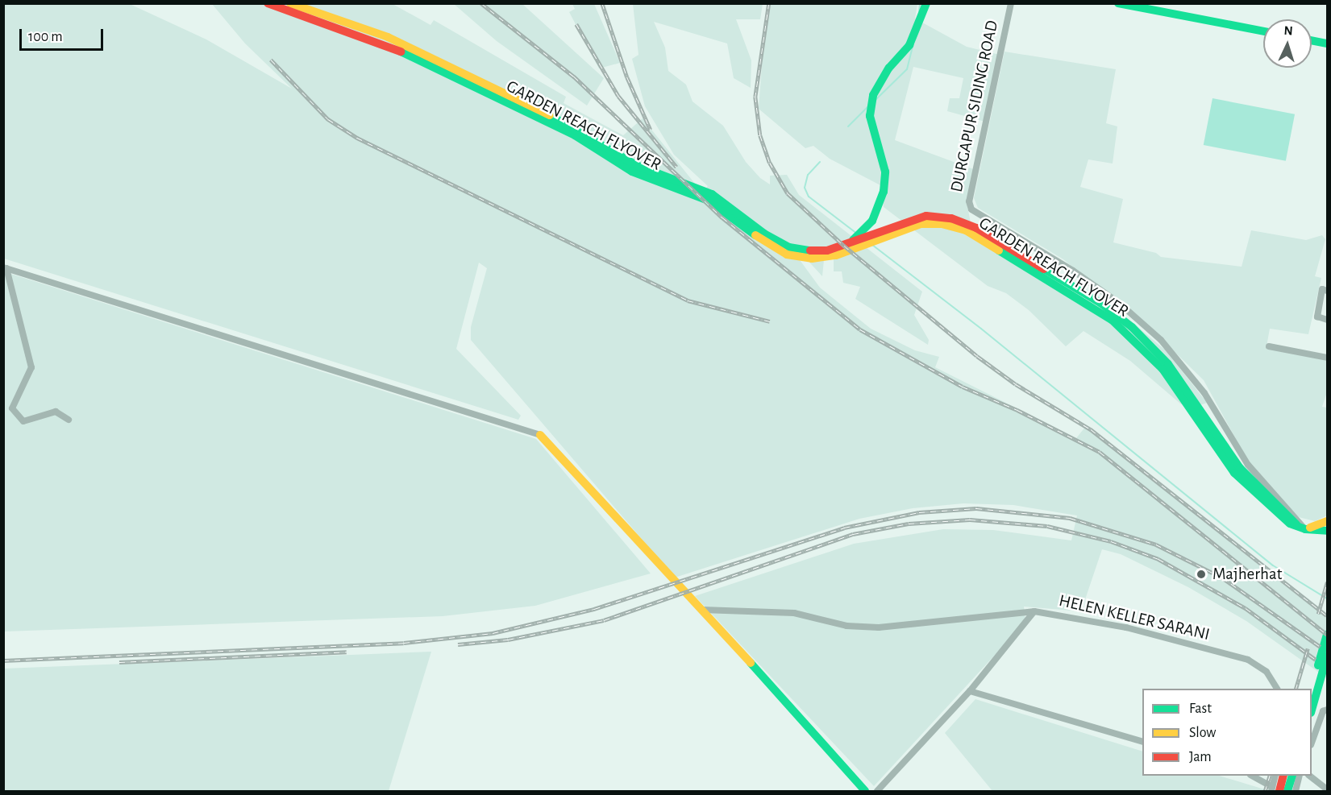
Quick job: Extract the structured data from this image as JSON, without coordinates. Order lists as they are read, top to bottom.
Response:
{
  "streets": {
    "main road": ["GARDEN REACH FLYOVER"],
    "street": ["DURGAPUR SIDING ROAD", "HELEN KELLER SARANI"]
  },
  "crossings": [
    ["DURGAPUR SIDING ROAD", "GARDEN REACH FLYOVER"]
  ],
  "places": ["Majherhat"],
  "legend": ["Fast", "Slow", "Jam"],
  "scale_bar": "100 m",
  "north": "top"
}
